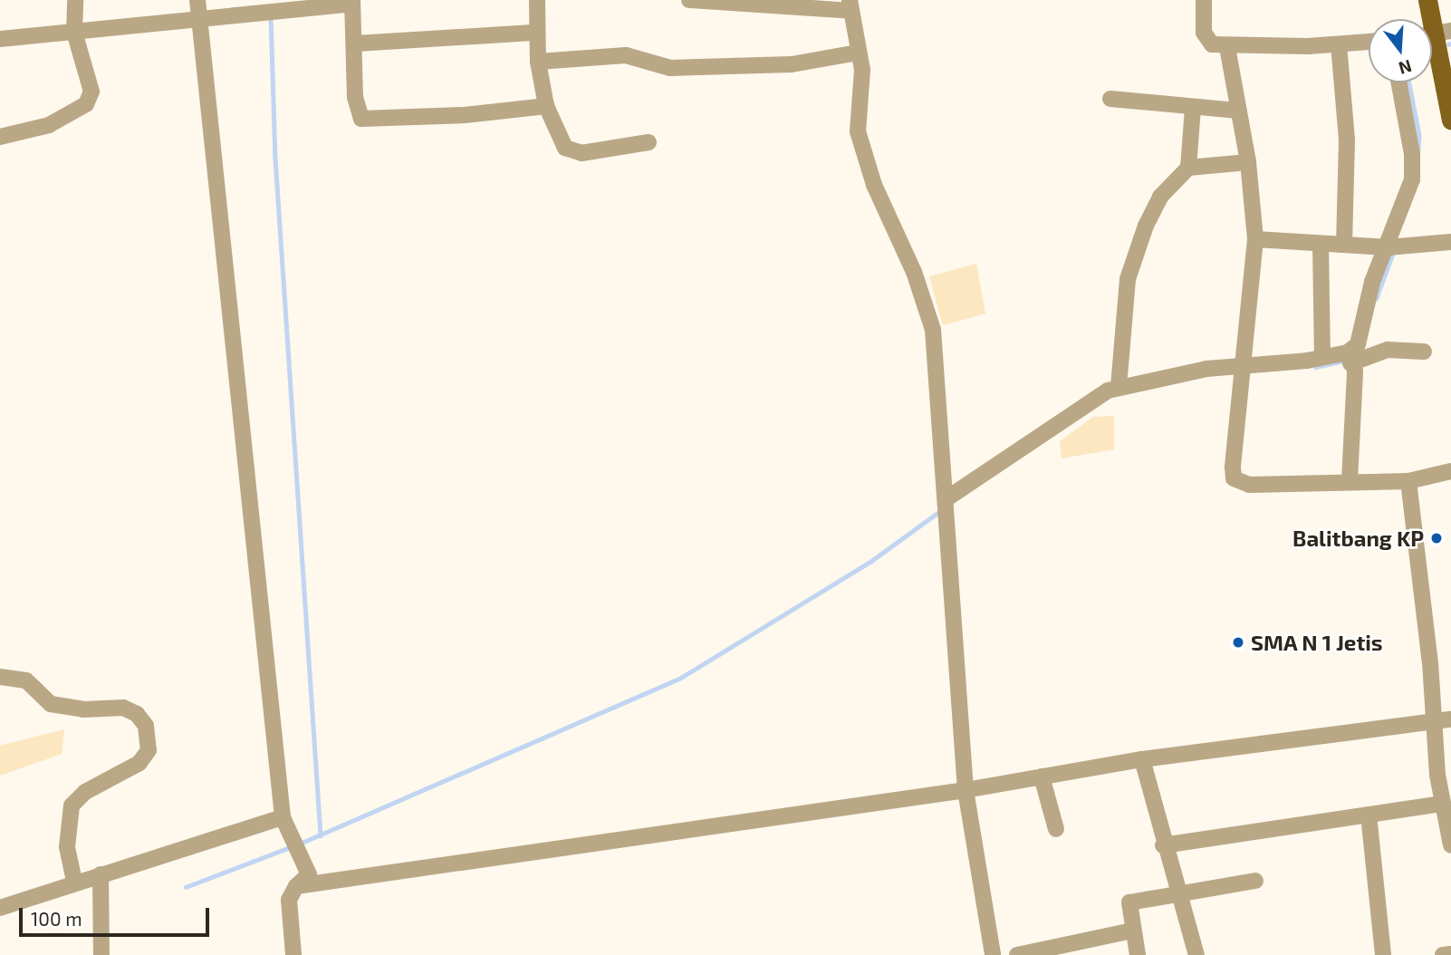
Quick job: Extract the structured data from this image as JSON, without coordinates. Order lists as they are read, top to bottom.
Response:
{
  "places": ["Balitbang KP", "SMA N 1 Jetis"],
  "scale_bar": "100 m",
  "north": "bottom"
}
